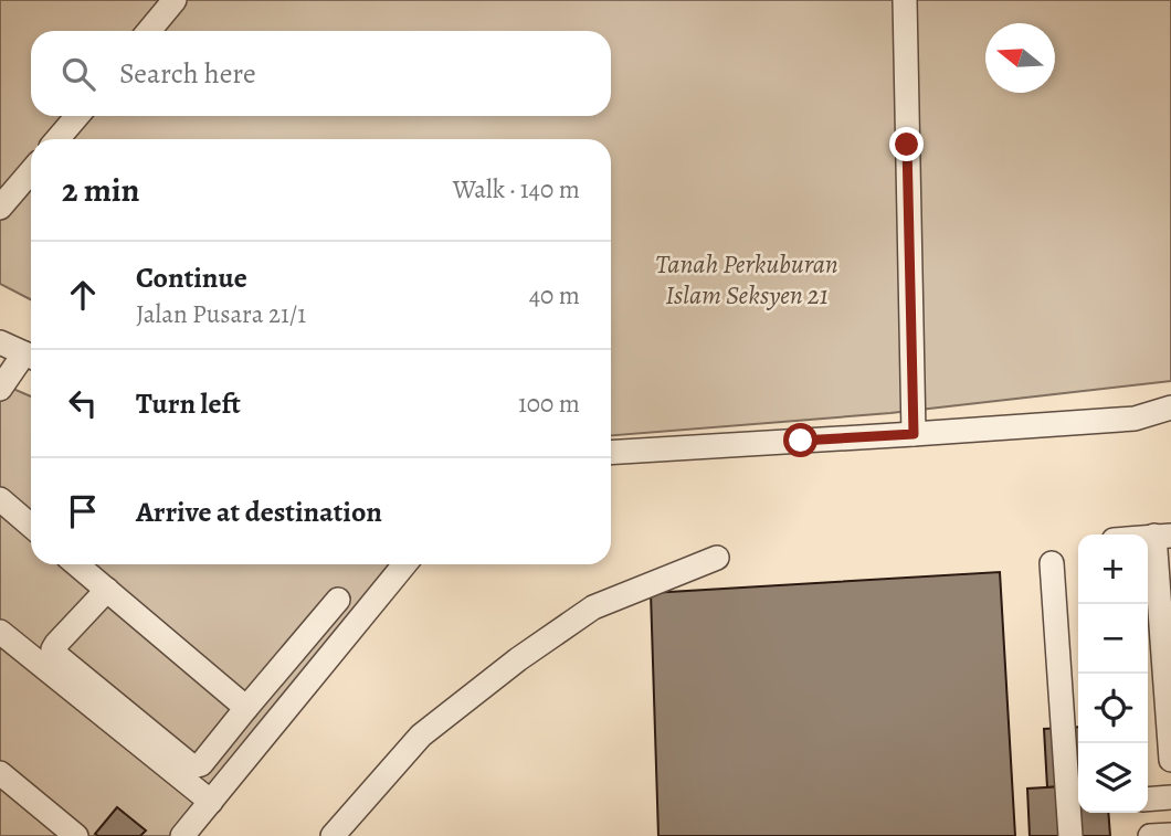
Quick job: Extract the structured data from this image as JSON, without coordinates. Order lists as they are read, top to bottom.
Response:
{
  "parks": ["Tanah Perkuburan Islam Seksyen 21"],
  "north": "left",
  "page": {
    "search": "Search here",
    "heading": ["2 min", "Walk · 140 m"],
    "list": [
      ["Continue", "Jalan Pusara 21/1", "40 m"],
      ["Turn left", "100 m"],
      "Arrive at destination"
    ],
    "map_buttons": ["+", "−"]
  }
}
